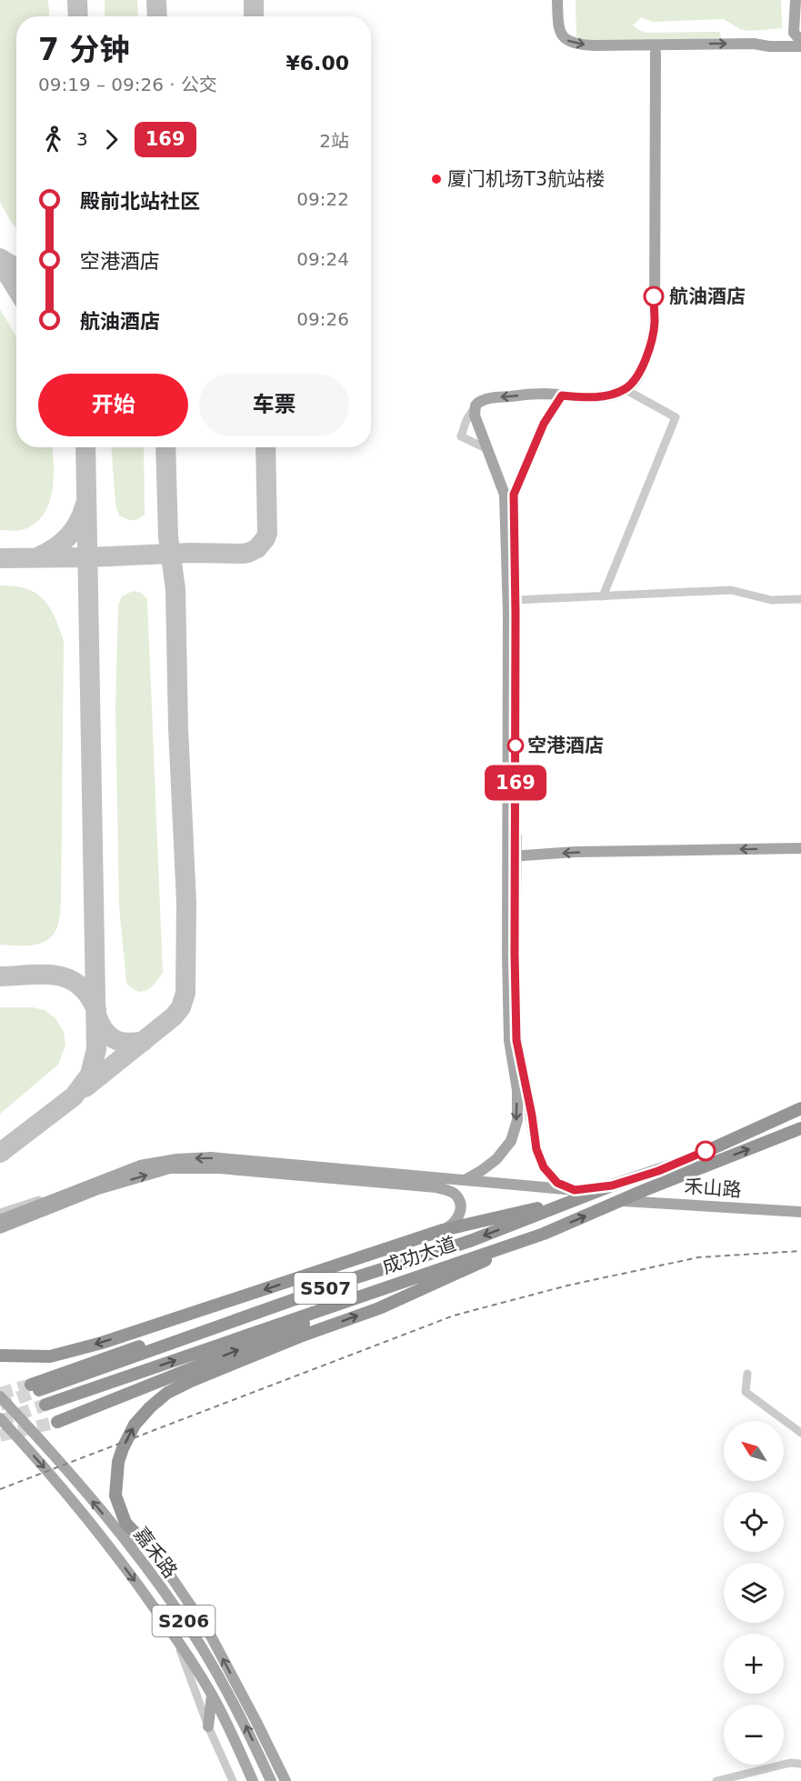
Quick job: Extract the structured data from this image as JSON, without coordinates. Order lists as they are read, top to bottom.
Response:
{
  "streets": {
    "highway": ["成功大道", "S507"],
    "main road": ["禾山路", "嘉禾路", "S206"]
  },
  "crossings": [
    ["禾山路", "成功大道"],
    ["成功大道", "S507"]
  ],
  "places": ["厦门机场T3航站楼", "航油酒店", "空港酒店"],
  "lines": ["bus line 169"],
  "north": "top left",
  "page": {
    "on_map": "169",
    "heading": ["7 分钟", "09:19 – 09:26 · 公交", "¥6.00"],
    "legs": ["3", "169", "2站"],
    "list": [
      {
        "name": "殿前北站社区",
        "value": "09:22"
      },
      {
        "name": "空港酒店",
        "value": "09:24"
      },
      {
        "name": "航油酒店",
        "value": "09:26"
      }
    ],
    "buttons": ["开始", "车票"],
    "map_buttons": ["+", "−"]
  }
}
